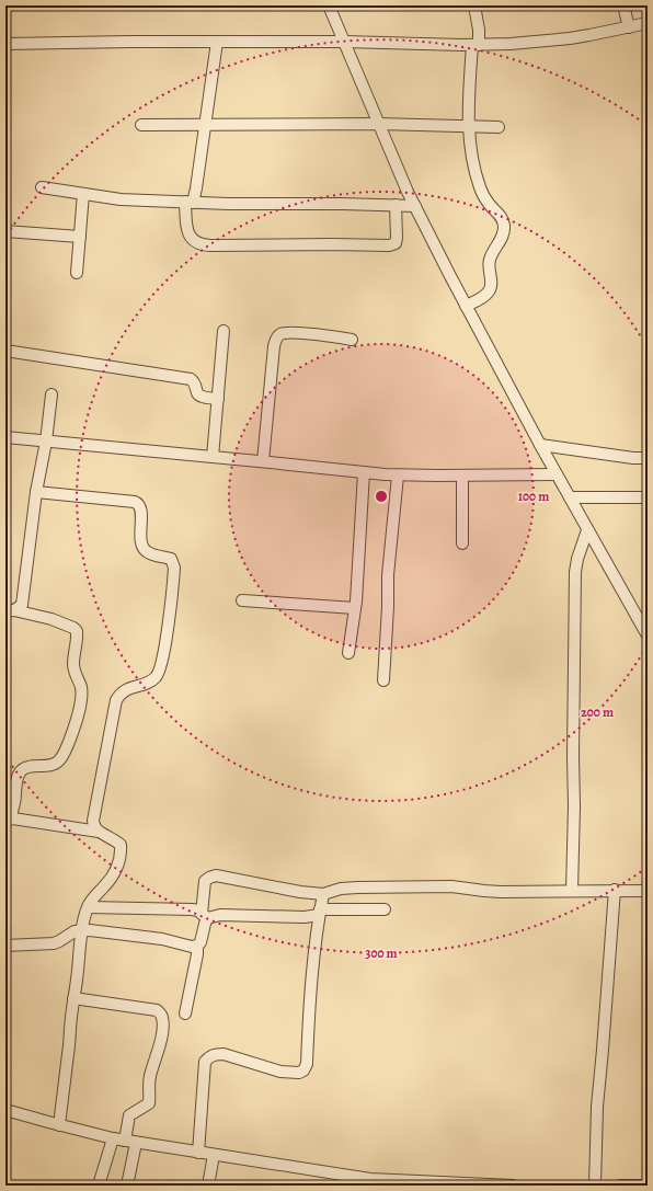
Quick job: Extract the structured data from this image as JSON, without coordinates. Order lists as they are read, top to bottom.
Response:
{
  "rings": ["100 m", "200 m", "300 m"]
}
